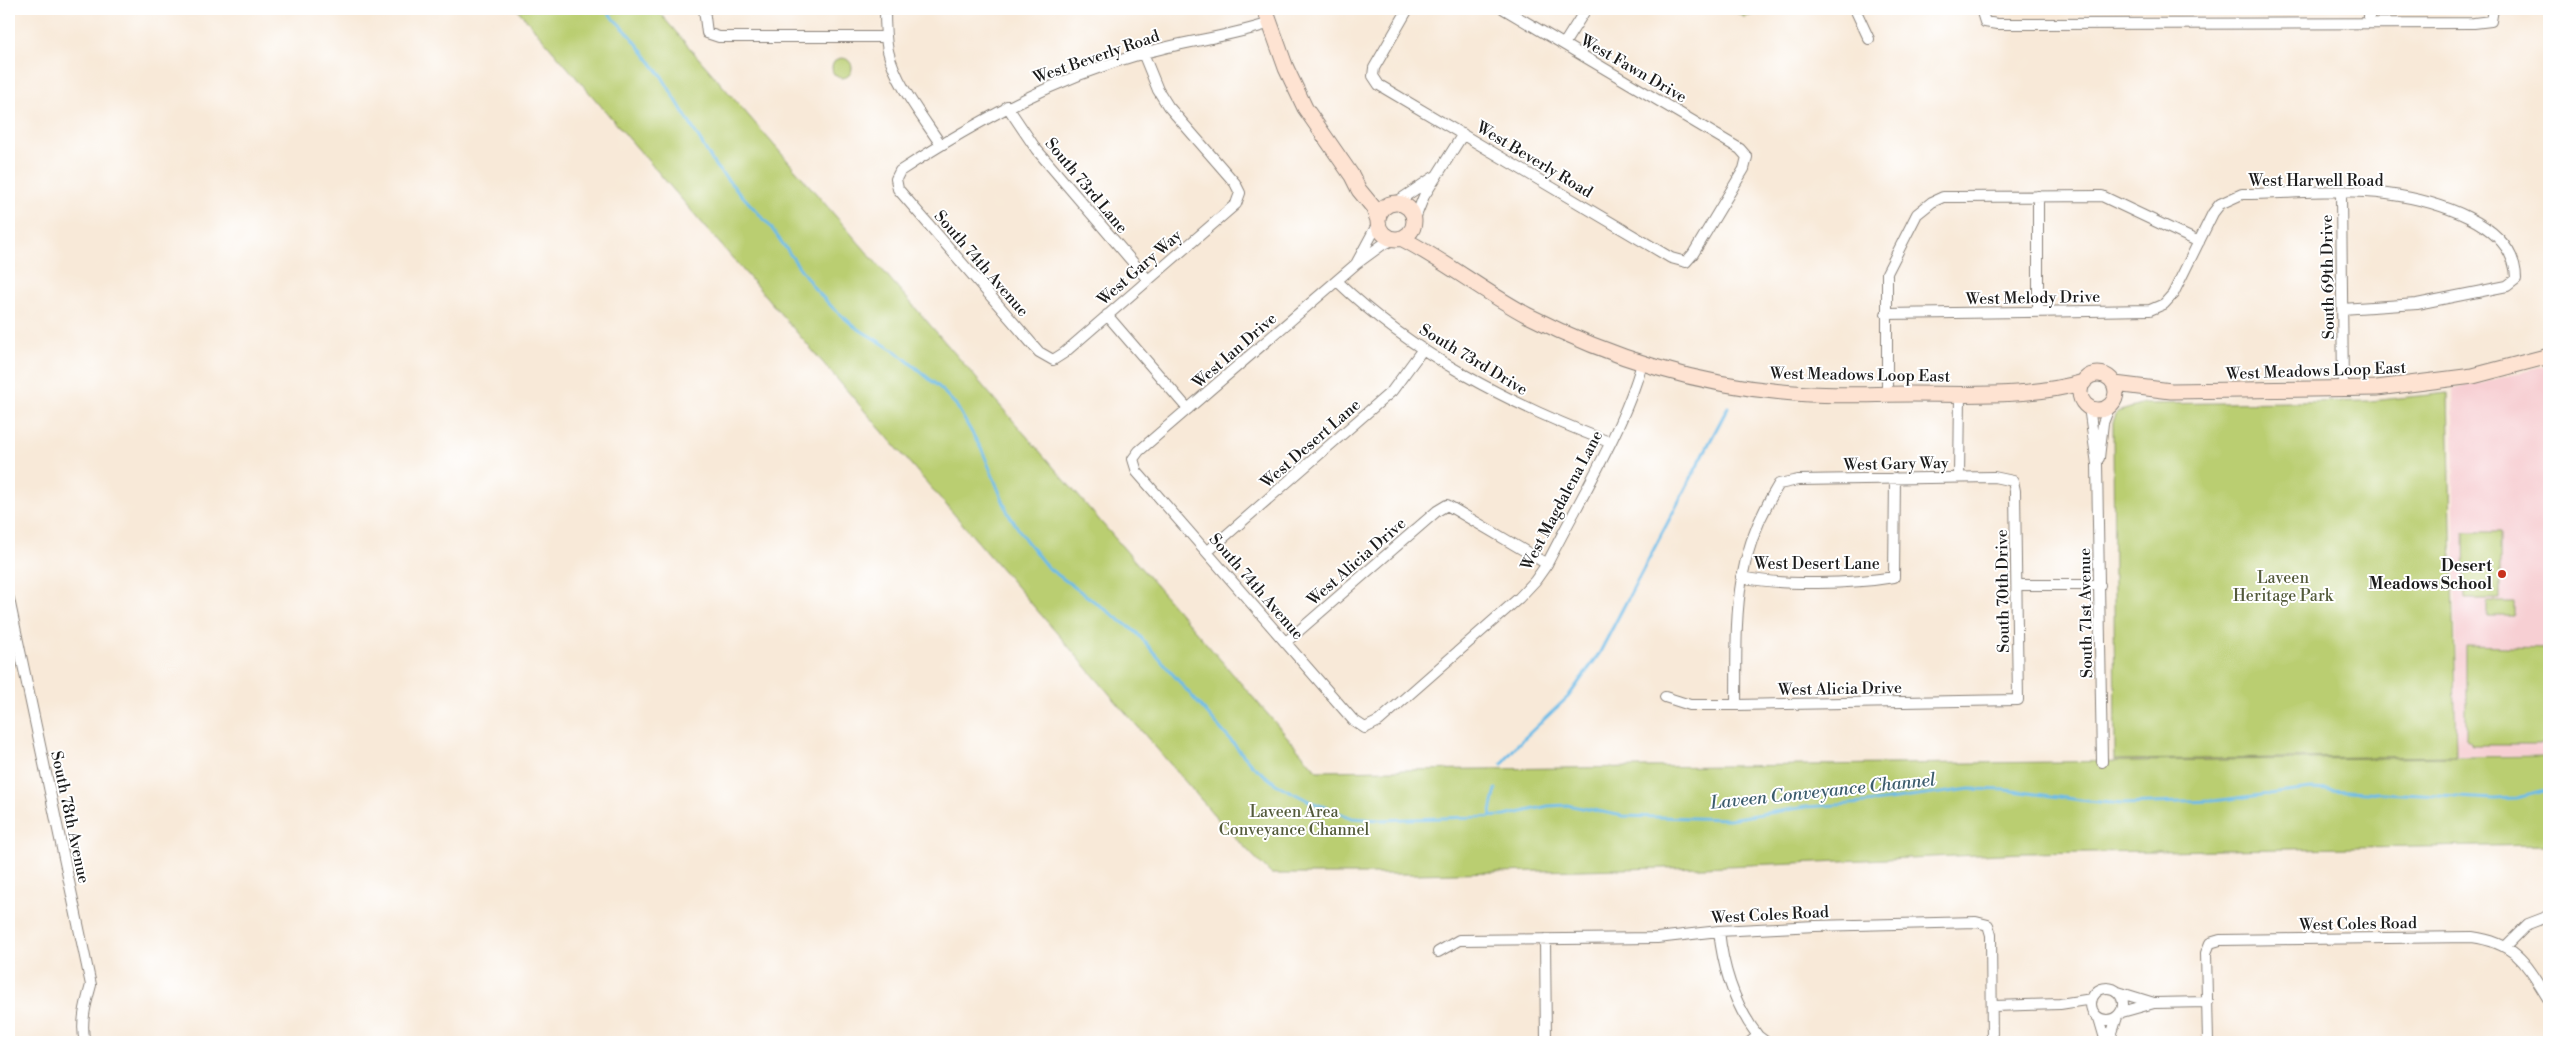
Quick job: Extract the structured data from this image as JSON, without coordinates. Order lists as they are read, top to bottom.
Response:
{
  "streets": {
    "street": [
      "West Beverly Road",
      "West Fawn Drive",
      "West Harwell Road",
      "South 73rd Lane",
      "South 74th Avenue",
      "West Gary Way",
      "South 69th Drive",
      "West Melody Drive",
      "West Ian Drive",
      "South 73rd Drive",
      "West Meadows Loop East",
      "West Desert Lane",
      "West Magdalena Lane",
      "West Alicia Drive",
      "South 70th Drive",
      "South 71st Avenue",
      "South 78th Avenue",
      "West Coles Road"
    ]
  },
  "crossings": [
    ["West Beverly Road", "West Fawn Drive"],
    ["West Beverly Road", "South 73rd Lane"],
    ["West Beverly Road", "South 74th Avenue"],
    ["West Beverly Road", "West Gary Way"],
    ["West Harwell Road", "South 69th Drive"],
    ["West Harwell Road", "West Melody Drive"],
    ["South 73rd Lane", "West Gary Way"],
    ["South 74th Avenue", "West Gary Way"],
    ["South 74th Avenue", "West Ian Drive"],
    ["South 74th Avenue", "West Desert Lane"],
    ["South 74th Avenue", "West Magdalena Lane"],
    ["South 74th Avenue", "West Alicia Drive"],
    ["West Gary Way", "West Desert Lane"],
    ["West Gary Way", "South 70th Drive"],
    ["South 69th Drive", "West Meadows Loop East"],
    ["West Ian Drive", "South 73rd Drive"],
    ["South 73rd Drive", "West Desert Lane"],
    ["South 73rd Drive", "West Magdalena Lane"],
    ["West Meadows Loop East", "West Magdalena Lane"],
    ["West Meadows Loop East", "South 71st Avenue"],
    ["West Magdalena Lane", "West Alicia Drive"],
    ["West Alicia Drive", "South 70th Drive"]
  ],
  "water": ["Laveen Conveyance Channel"],
  "parks": ["Laveen Heritage Park", "Laveen Area Conveyance Channel"],
  "places": ["Desert Meadows School"]
}
